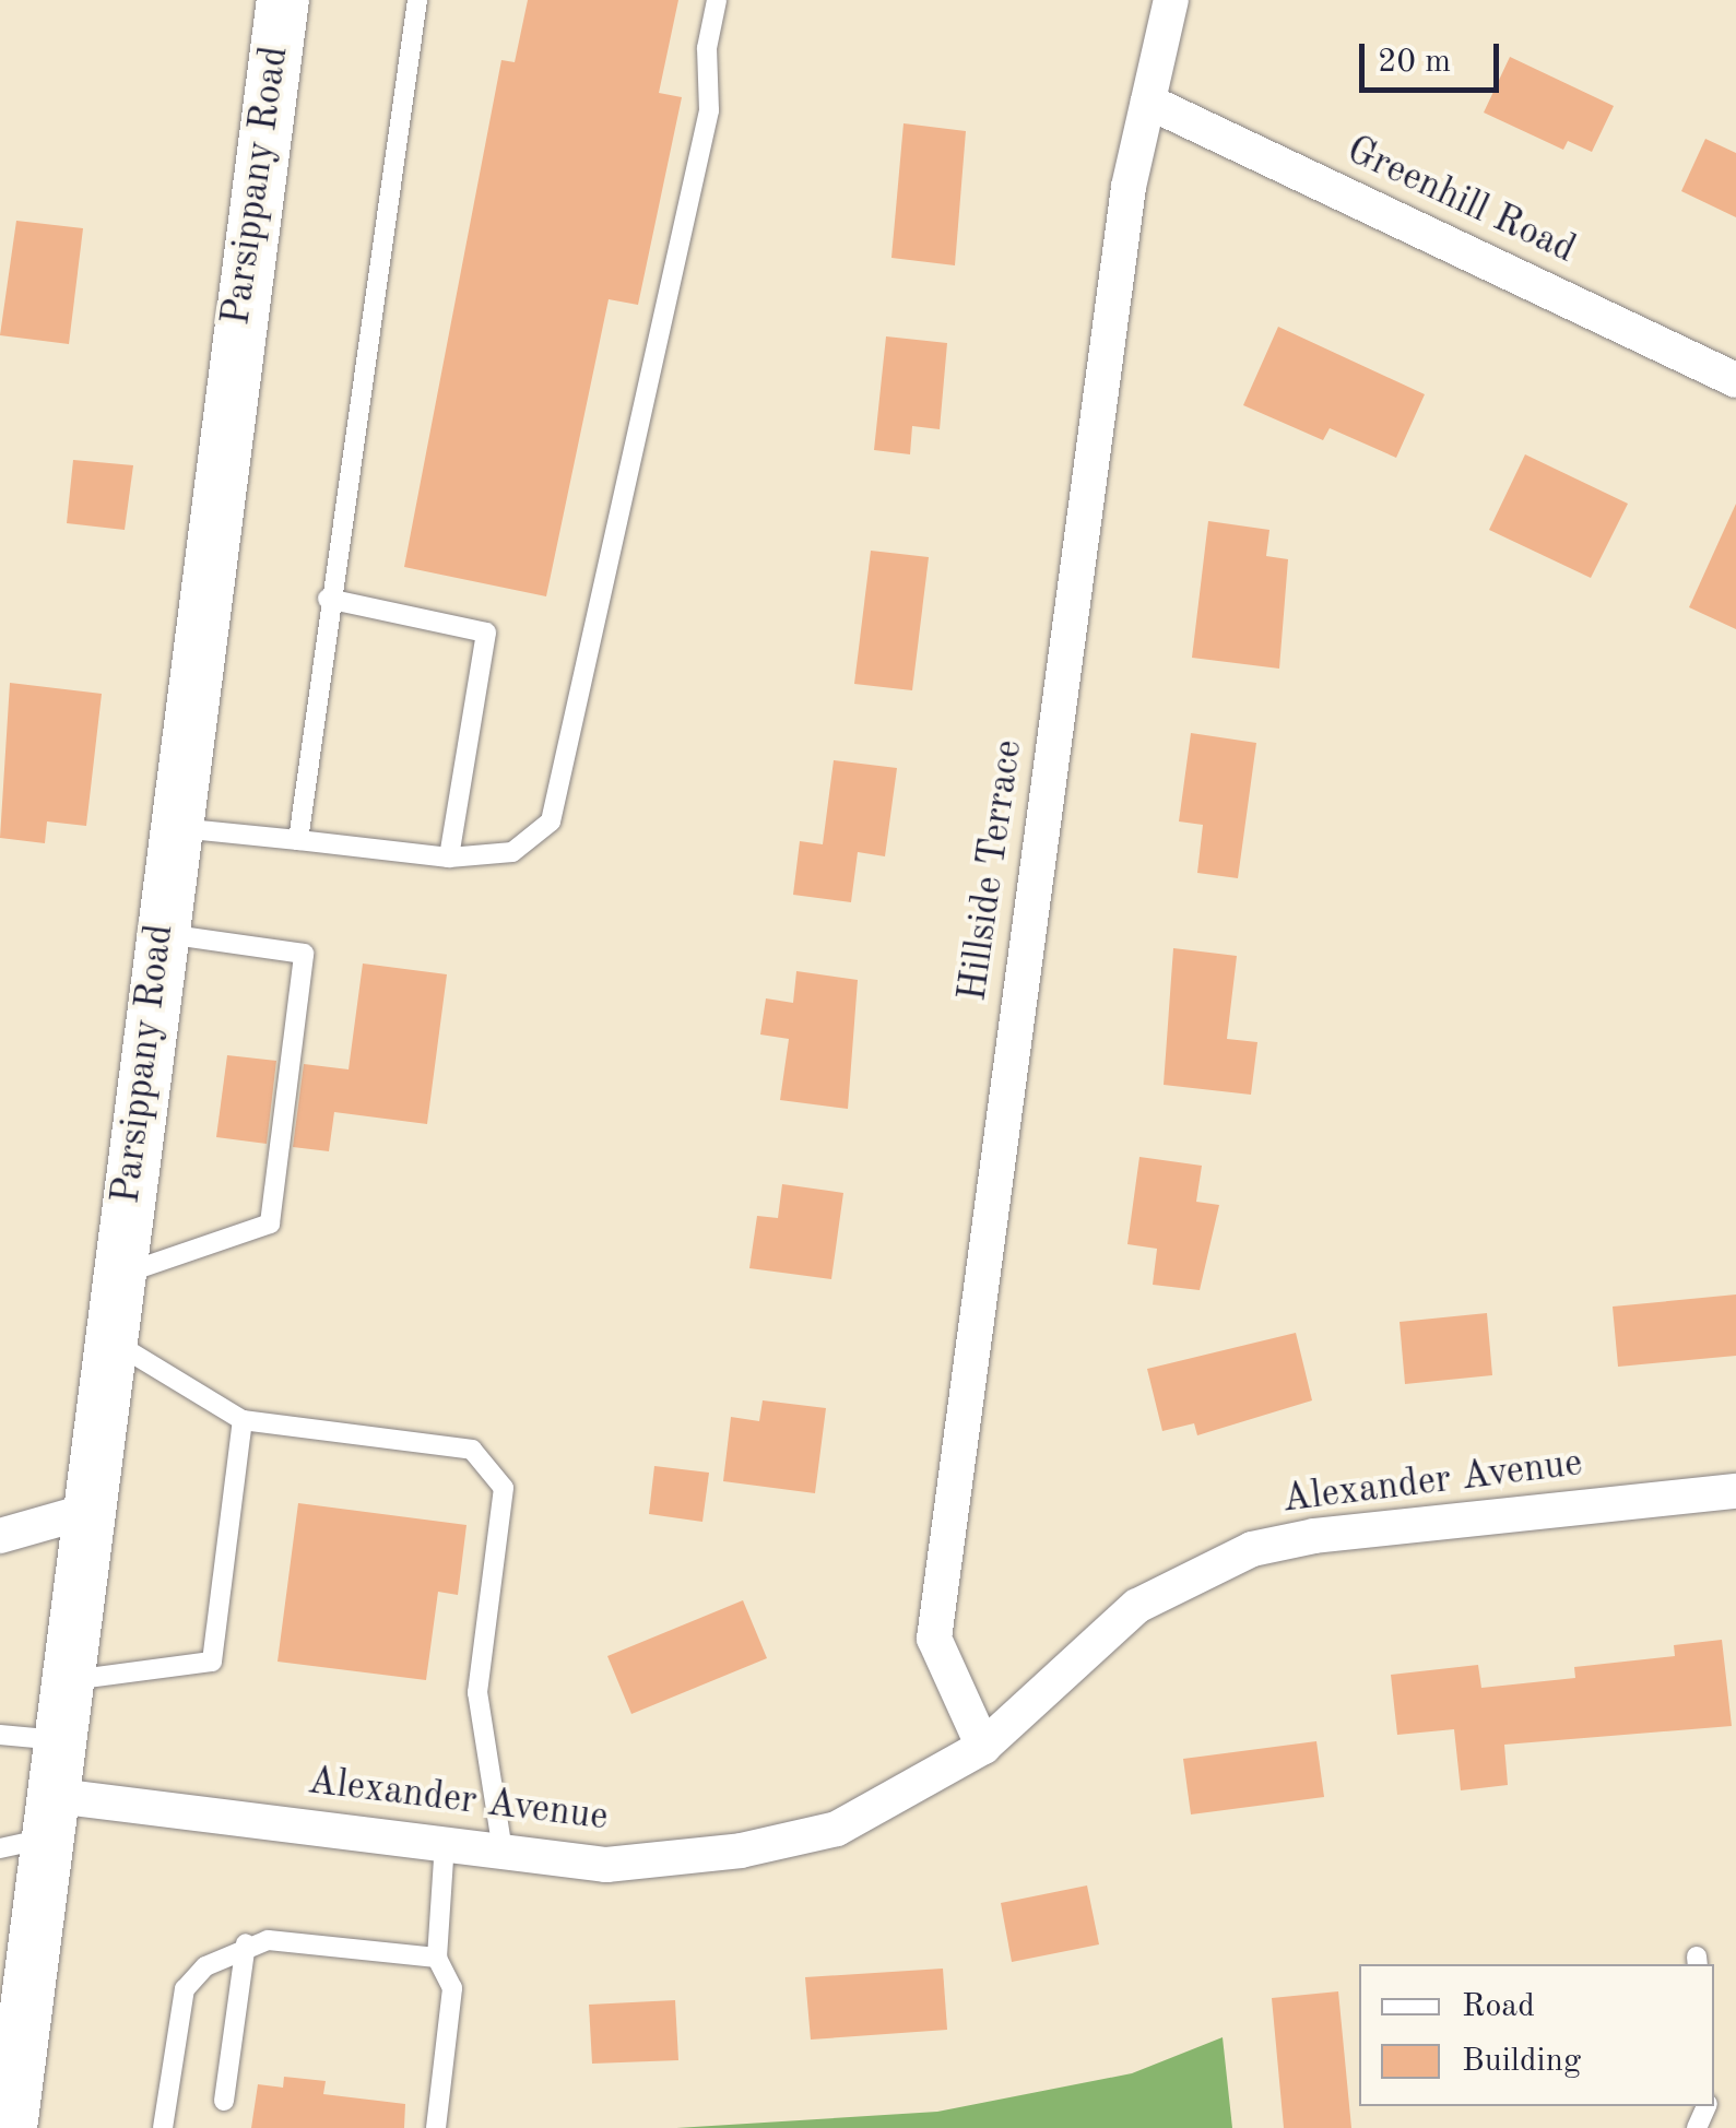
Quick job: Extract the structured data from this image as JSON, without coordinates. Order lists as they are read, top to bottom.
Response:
{
  "streets": {
    "main road": ["Parsippany Road"],
    "street": ["Greenhill Road", "Hillside Terrace", "Alexander Avenue"]
  },
  "crossings": [
    ["Parsippany Road", "Alexander Avenue"],
    ["Greenhill Road", "Hillside Terrace"],
    ["Hillside Terrace", "Alexander Avenue"]
  ],
  "legend": ["Road", "Building"],
  "scale_bar": "20 m"
}
